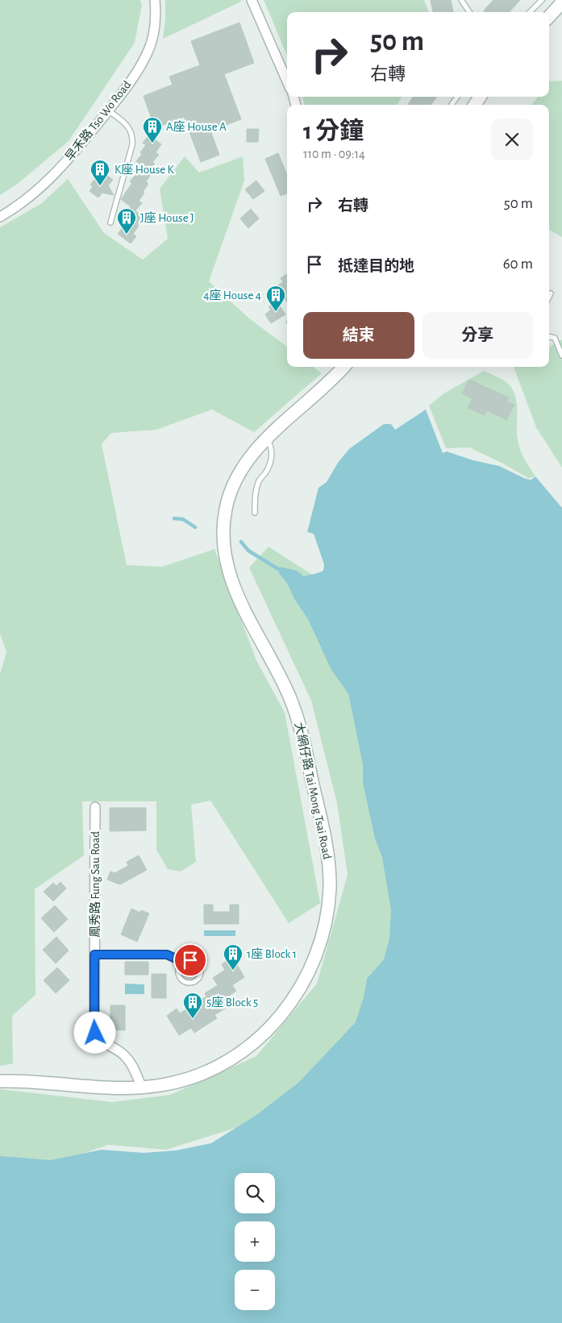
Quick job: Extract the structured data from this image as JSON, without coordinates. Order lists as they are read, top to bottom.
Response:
{
  "streets": {
    "street": ["早禾路 Tso Wo Road", "大網仔路 Tai Mong Tsai Road", "鳳秀路 Fung Sau Road"]
  },
  "crossings": [
    ["大網仔路 Tai Mong Tsai Road", "鳳秀路 Fung Sau Road"]
  ],
  "places": {
    "building": [
      "A座 House A",
      "K座 House K",
      "J座 House J",
      "4座 House 4",
      "1座 Block 1",
      "5座 Block 5"
    ]
  },
  "page": {
    "turn": ["50 m", "右轉"],
    "heading": ["1 分鐘", "110 m · 09:14"],
    "list": [
      {
        "name": "右轉",
        "value": "50 m"
      },
      {
        "name": "抵達目的地",
        "value": "60 m"
      }
    ],
    "buttons": ["結束", "分享"],
    "map_buttons": ["+", "−"]
  }
}
